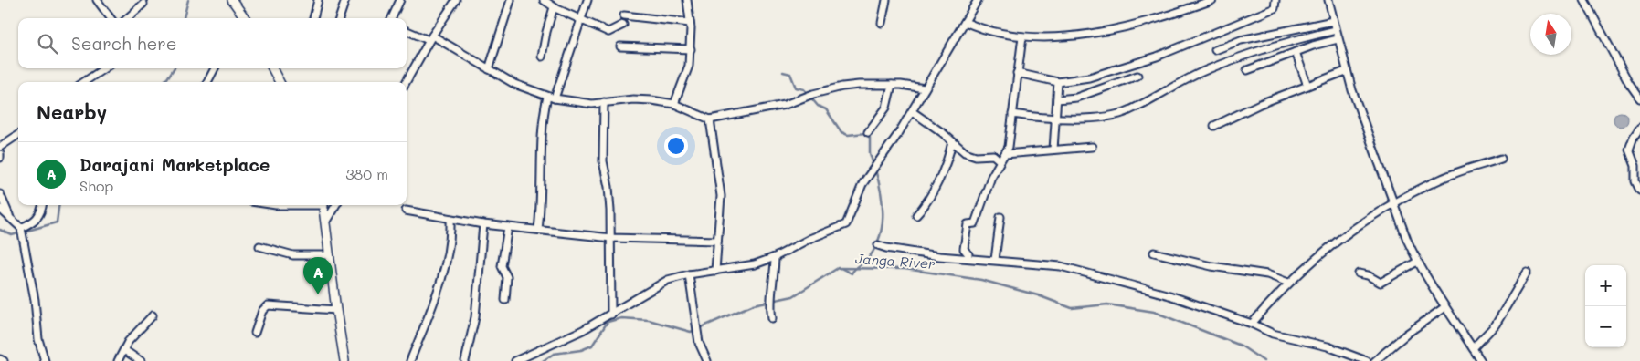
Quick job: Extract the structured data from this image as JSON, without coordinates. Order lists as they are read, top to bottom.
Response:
{
  "water": ["Janga River"],
  "north": "top",
  "page": {
    "search": "Search here",
    "heading": "Nearby",
    "list": [
      {
        "mark": "A",
        "name": "Darajani Marketplace",
        "note": "Shop",
        "value": "380 m"
      }
    ],
    "pins": "A",
    "map_buttons": ["+", "−"]
  }
}
